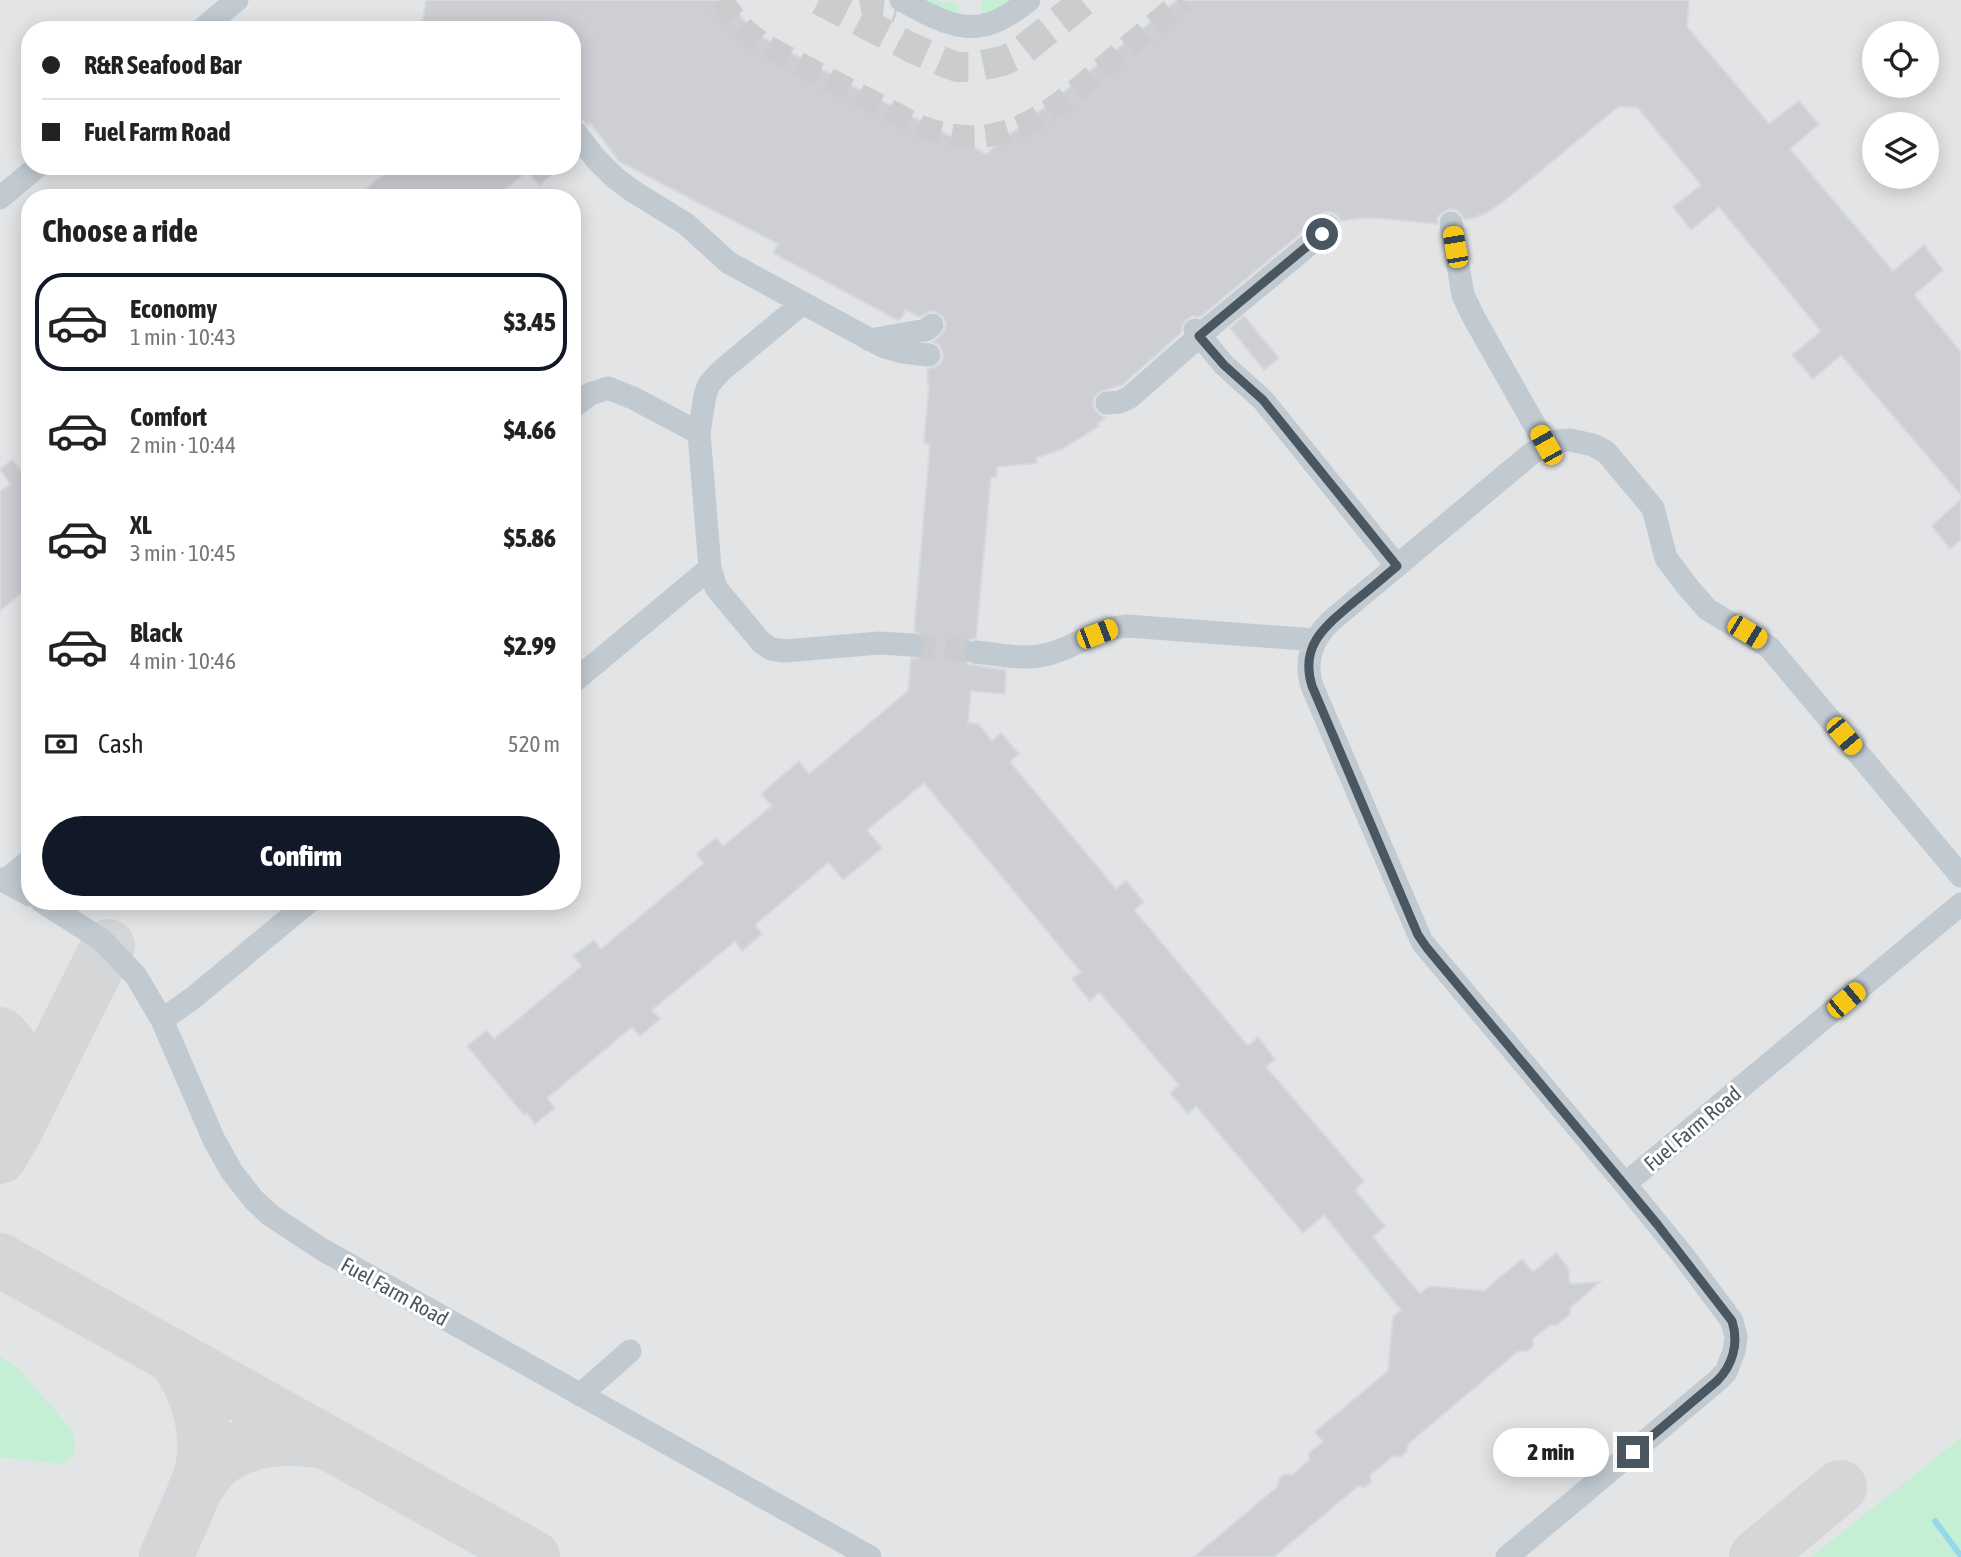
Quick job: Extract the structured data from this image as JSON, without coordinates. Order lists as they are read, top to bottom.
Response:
{
  "streets": {
    "street": ["Fuel Farm Road"]
  },
  "page": {
    "banner": ["R&R Seafood Bar", "Fuel Farm Road"],
    "heading": "Choose a ride",
    "list": [
      {
        "name": "Economy",
        "note": "1 min · 10:43",
        "value": "$3.45"
      },
      {
        "name": "Comfort",
        "note": "2 min · 10:44",
        "value": "$4.66"
      },
      {
        "name": "XL",
        "note": "3 min · 10:45",
        "value": "$5.86"
      },
      {
        "name": "Black",
        "note": "4 min · 10:46",
        "value": "$2.99"
      }
    ],
    "pay": ["Cash", "520 m"],
    "buttons": "Confirm",
    "bubble": "2 min"
  }
}
